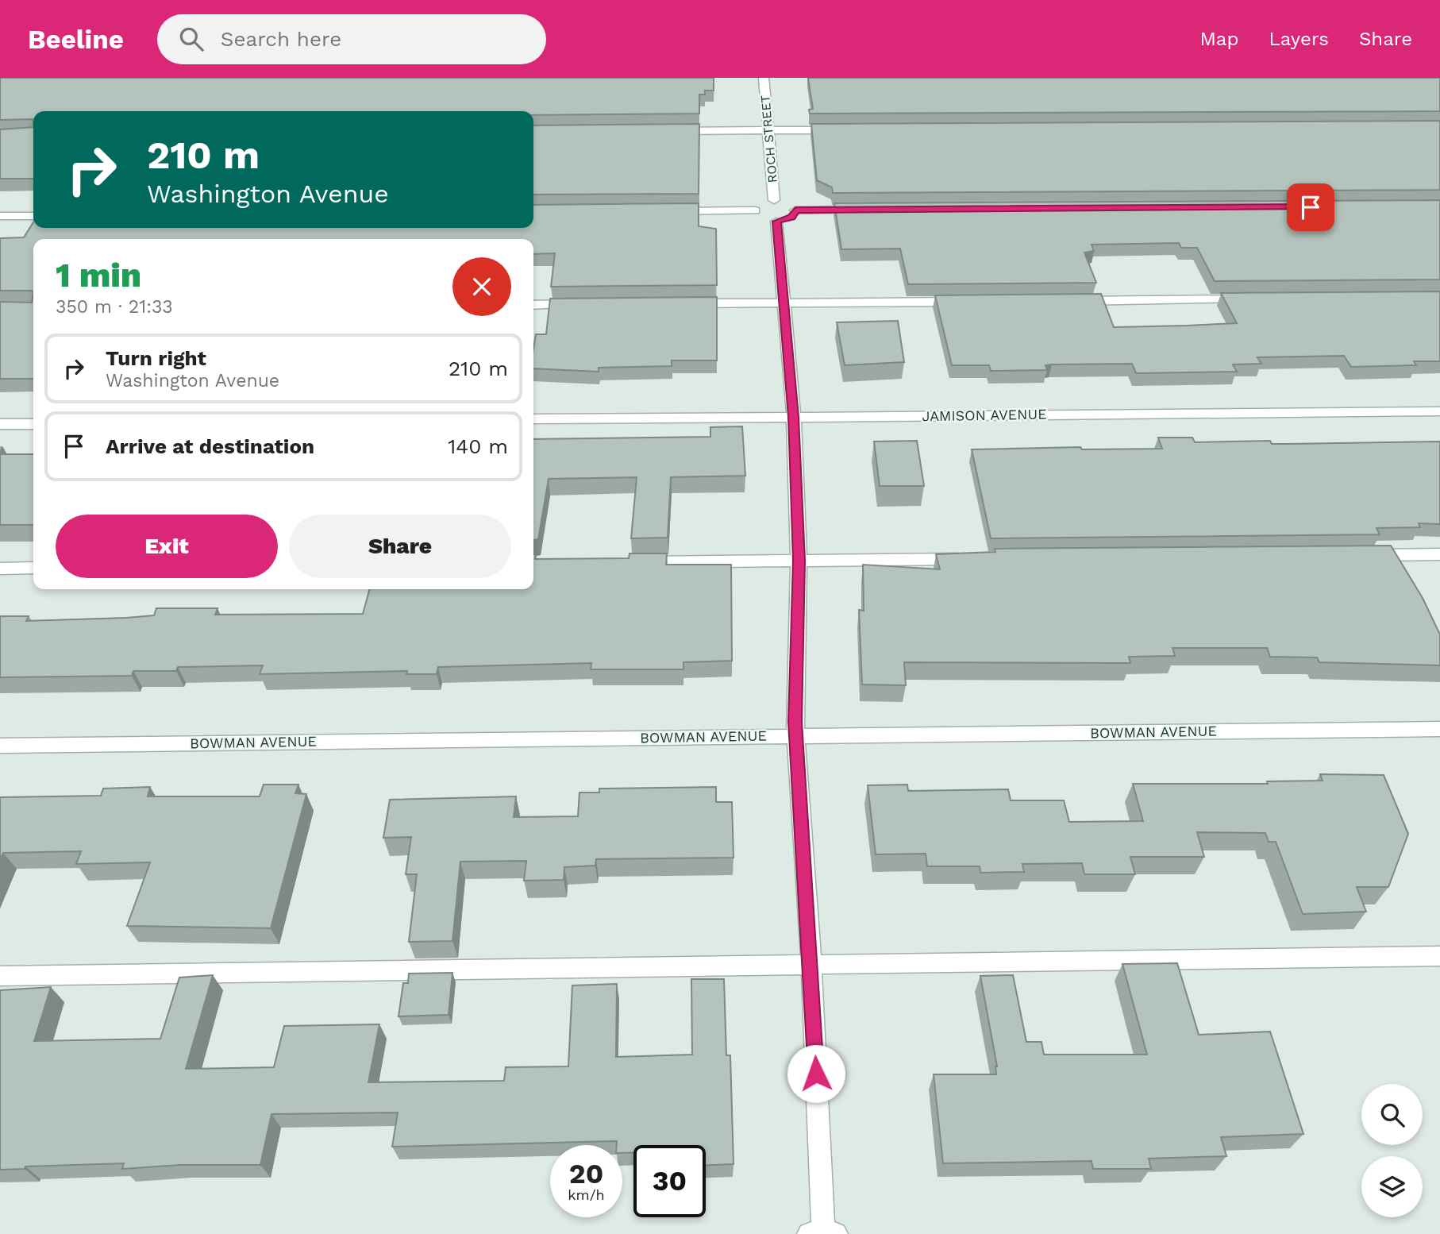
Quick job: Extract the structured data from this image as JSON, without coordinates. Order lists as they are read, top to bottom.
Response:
{
  "streets": {
    "street": ["ROCH STREET", "JAMISON AVENUE", "BOWMAN AVENUE"]
  },
  "page": {
    "header": "Beeline",
    "search": "Search here",
    "nav": ["Map", "Layers", "Share"],
    "turn": ["210 m", "Washington Avenue"],
    "heading": ["1 min", "350 m · 21:33"],
    "list": [
      {
        "name": "Turn right",
        "note": "Washington Avenue",
        "value": "210 m"
      },
      {
        "name": "Arrive at destination",
        "value": "140 m"
      }
    ],
    "buttons": ["Exit", "Share"],
    "speed": "20 km/h",
    "limit": "30"
  }
}
